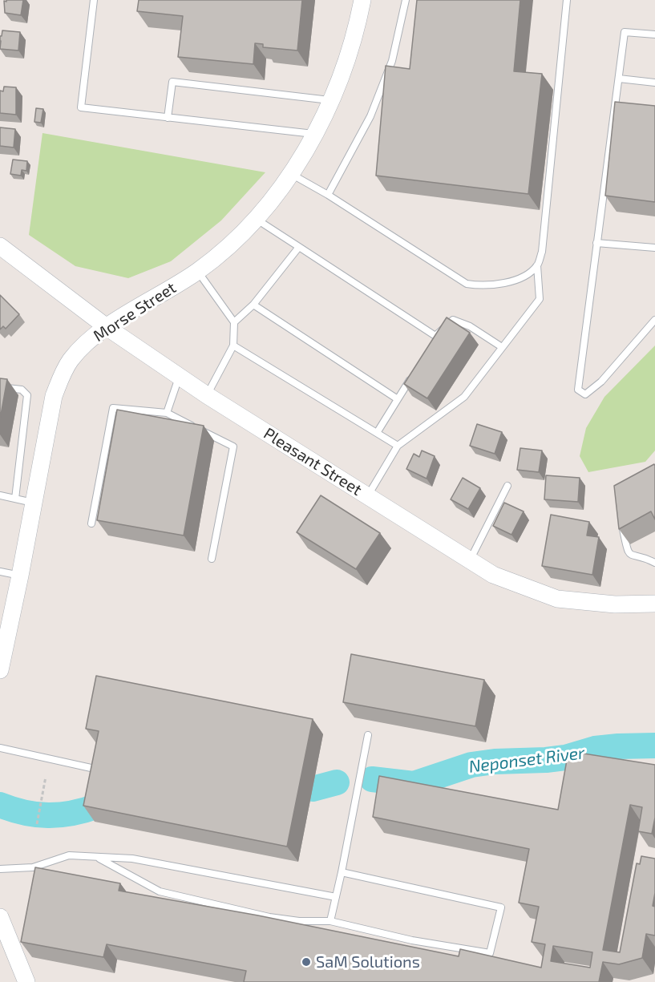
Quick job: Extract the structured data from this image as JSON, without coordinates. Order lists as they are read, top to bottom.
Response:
{
  "streets": {
    "street": ["Morse Street", "Pleasant Street"]
  },
  "crossings": [
    ["Morse Street", "Pleasant Street"]
  ],
  "water": ["Neponset River"],
  "places": ["SaM Solutions"]
}
